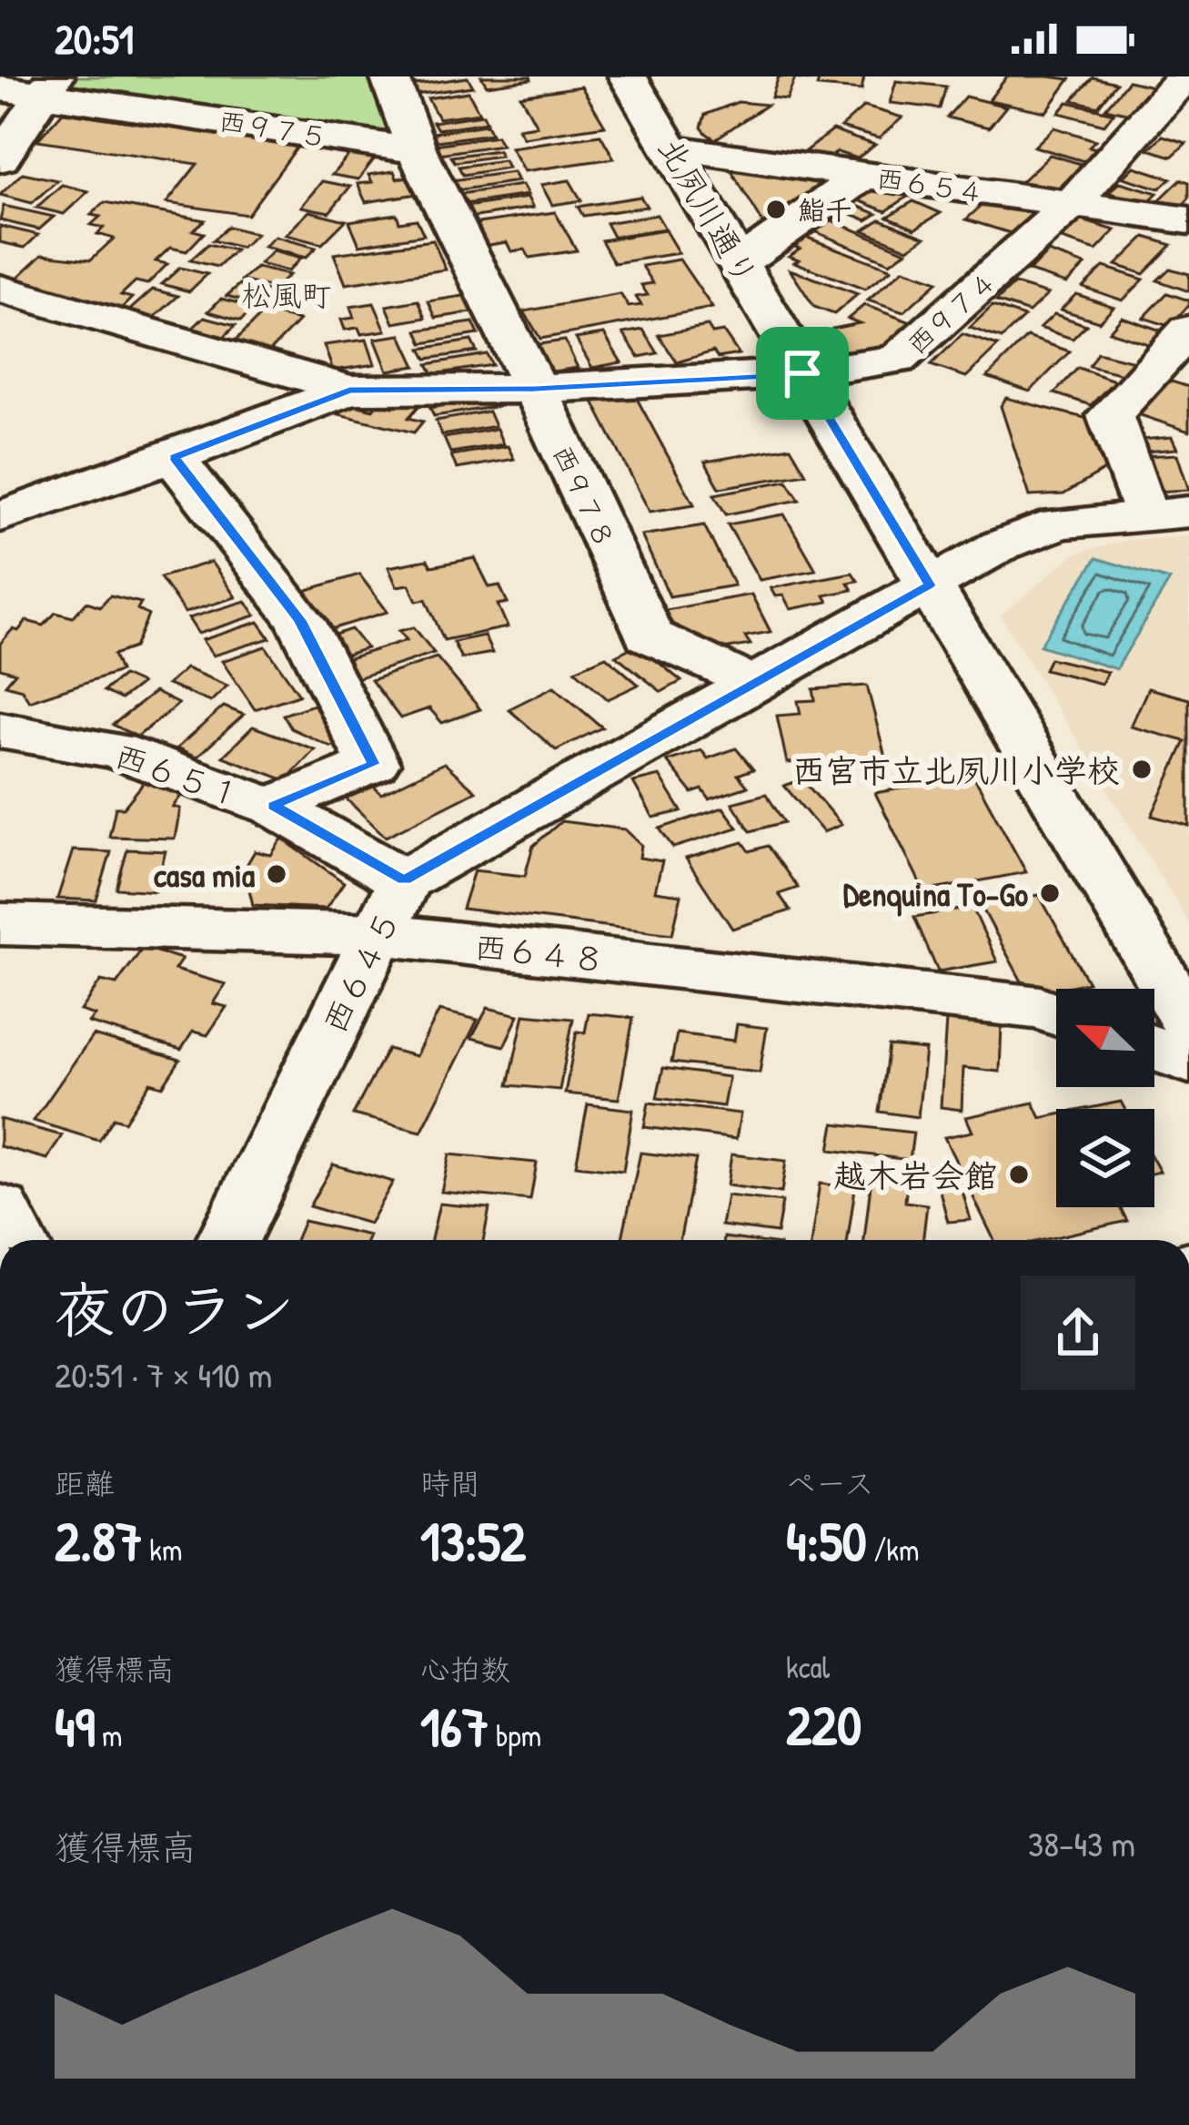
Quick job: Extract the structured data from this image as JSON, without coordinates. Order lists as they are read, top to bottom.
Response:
{
  "streets": {
    "street": [
      "西９７５",
      "西６５４",
      "北夙川通り",
      "西９７４",
      "西９７８",
      "西６５１",
      "西６４８",
      "西６４５"
    ]
  },
  "crossings": [
    ["西９７５", "西９７８"],
    ["西６５４", "北夙川通り"],
    ["西６５４", "西９７４"],
    ["北夙川通り", "西９７４"],
    ["北夙川通り", "西６４５"],
    ["西９７４", "西９７８"],
    ["西９７８", "西６４５"],
    ["西６５１", "西６４５"],
    ["西６４８", "西６４５"]
  ],
  "districts": ["松風町"],
  "places": [
    "鮨千",
    "西宮市立北夙川小学校",
    "casa mia",
    "Denquina To-Go",
    "越木岩会館"
  ],
  "north": "top left",
  "page": {
    "status": "20:51",
    "heading": ["夜のラン", "20:51 · 7 × 410 m"],
    "stats": [
      ["距離", "2.87 km"],
      ["時間", "13:52"],
      ["ペース", "4:50 /km"],
      ["獲得標高", "49 m"],
      ["心拍数", "167 bpm"],
      ["kcal", "220"]
    ],
    "chart": ["獲得標高", "38–43 m"]
  }
}
